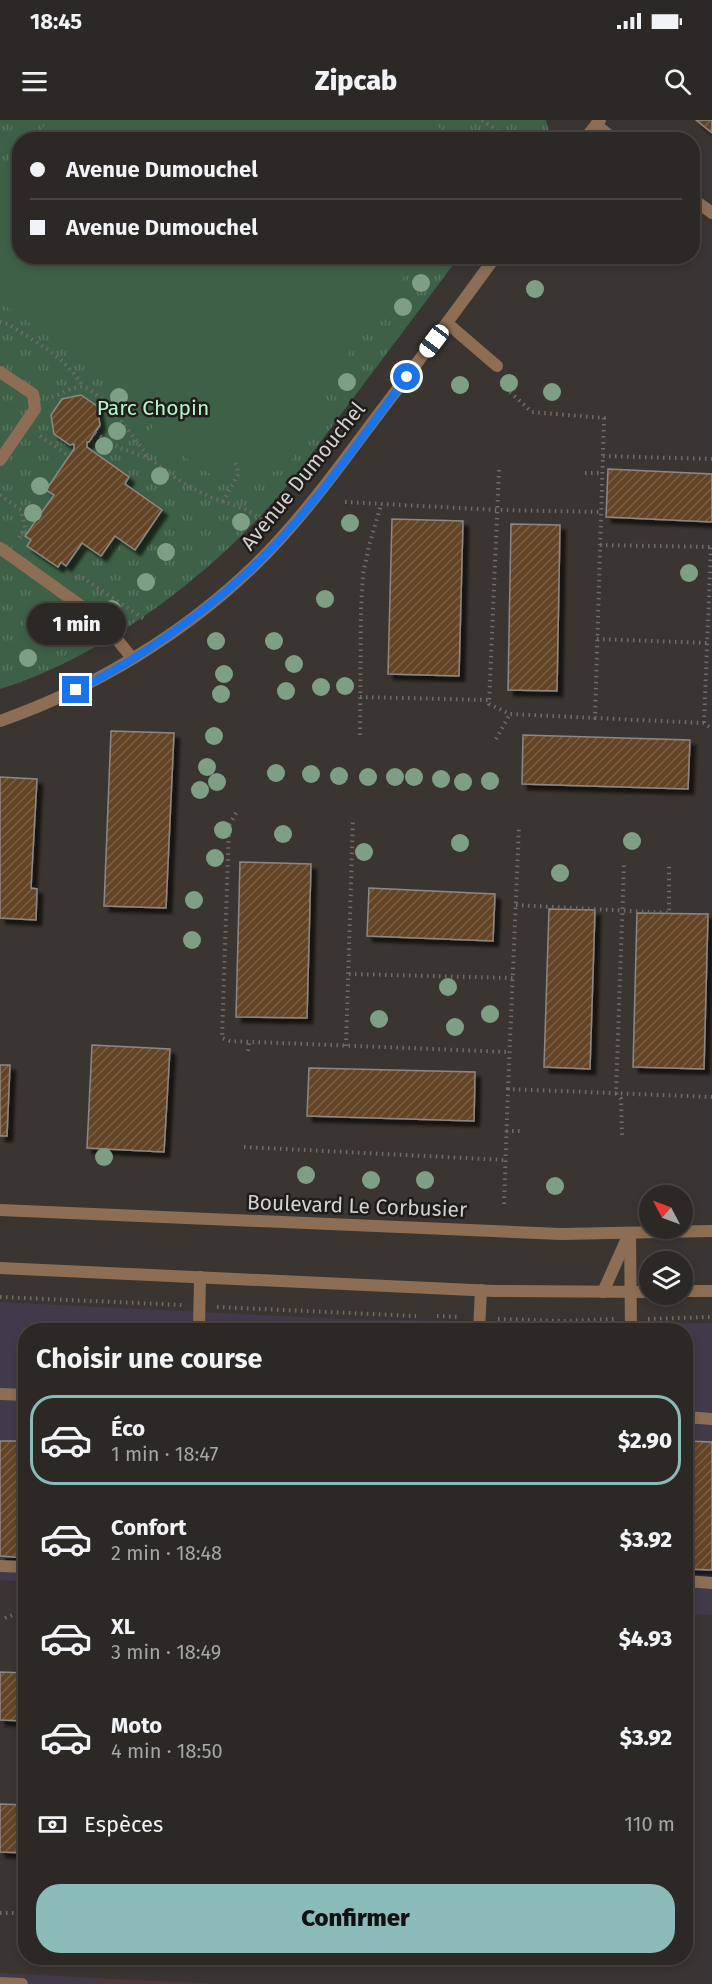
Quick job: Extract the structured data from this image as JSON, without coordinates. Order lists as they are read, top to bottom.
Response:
{
  "streets": {
    "street": ["Avenue Dumouchel", "Boulevard Le Corbusier"]
  },
  "parks": ["Parc Chopin"],
  "north": "top left",
  "page": {
    "status": "18:45",
    "header": "Zipcab",
    "banner": ["Avenue Dumouchel", "Avenue Dumouchel"],
    "bubble": "1 min",
    "heading": "Choisir une course",
    "list": [
      {
        "name": "Éco",
        "note": "1 min · 18:47",
        "value": "$2.90"
      },
      {
        "name": "Confort",
        "note": "2 min · 18:48",
        "value": "$3.92"
      },
      {
        "name": "XL",
        "note": "3 min · 18:49",
        "value": "$4.93"
      },
      {
        "name": "Moto",
        "note": "4 min · 18:50",
        "value": "$3.92"
      }
    ],
    "pay": ["Espèces", "110 m"],
    "buttons": "Confirmer"
  }
}
